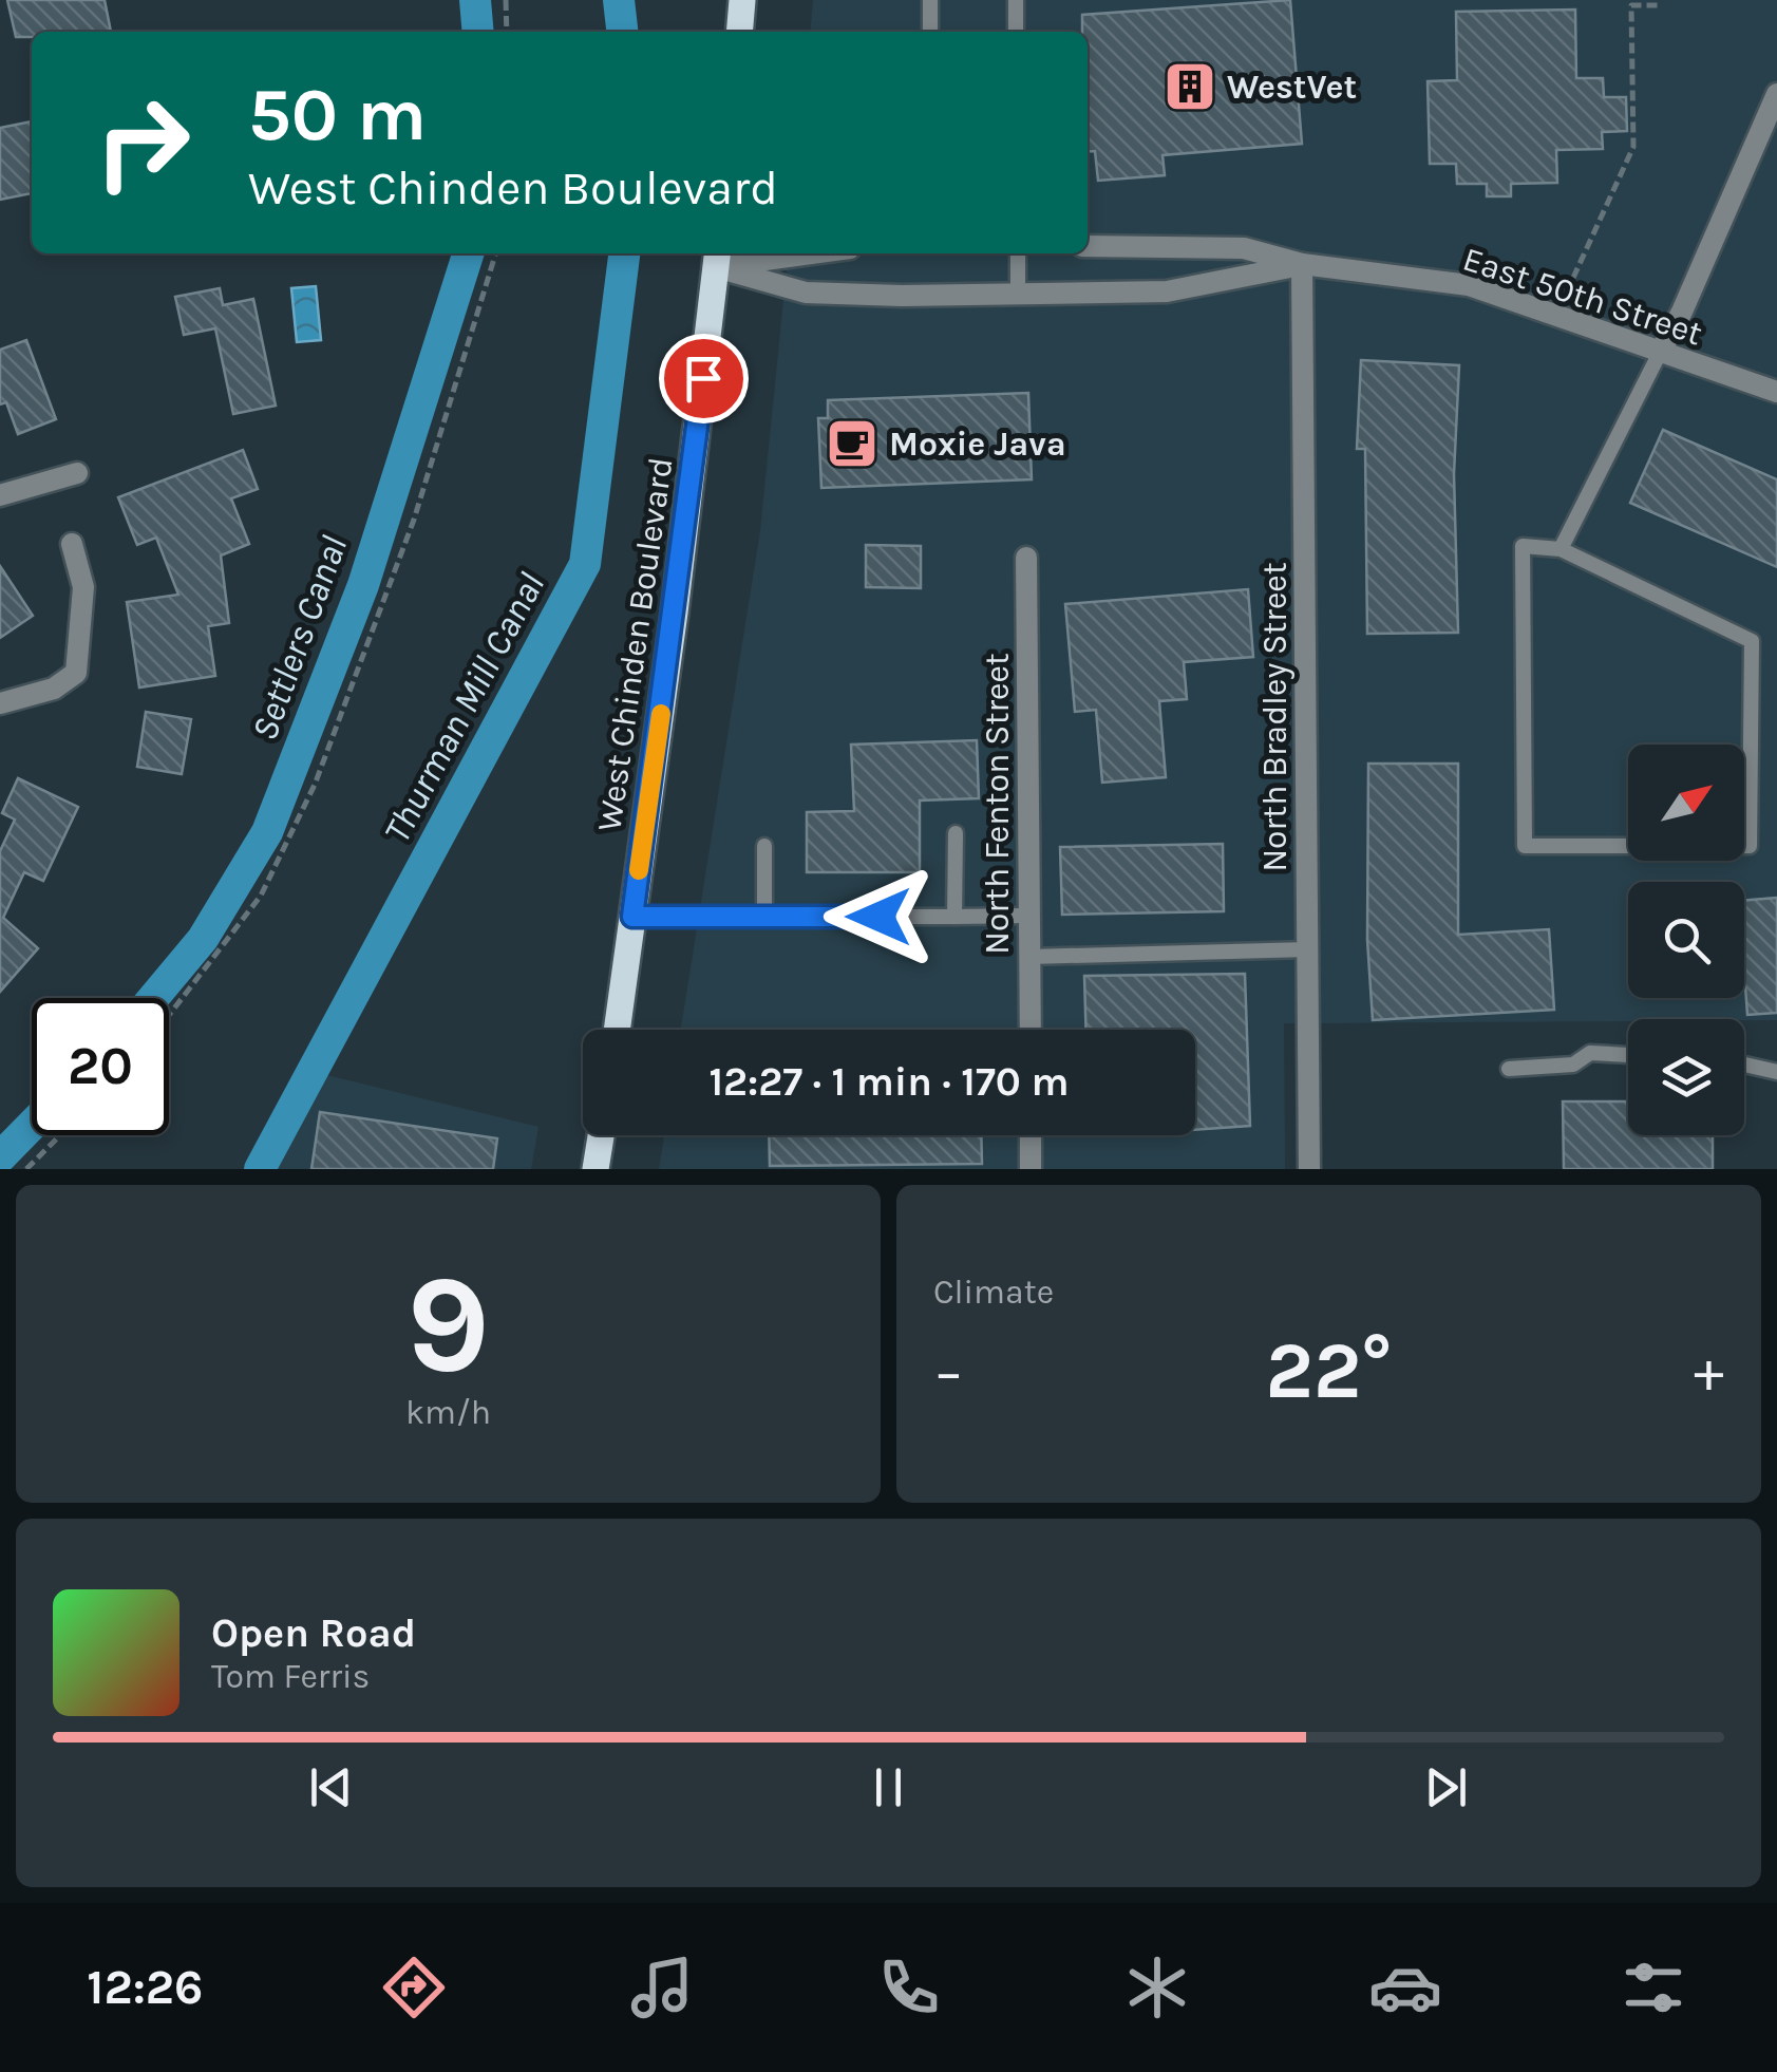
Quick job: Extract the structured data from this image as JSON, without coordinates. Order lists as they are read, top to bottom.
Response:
{
  "streets": {
    "main road": ["West Chinden Boulevard"],
    "street": ["East 50th Street", "North Bradley Street", "North Fenton Street"]
  },
  "crossings": [
    ["East 50th Street", "West Chinden Boulevard"],
    ["East 50th Street", "North Bradley Street"]
  ],
  "water": ["Settlers Canal", "Thurman Mill Canal"],
  "places": {
    "building": ["WestVet"],
    "cafe": ["Moxie Java"]
  },
  "north": "top right",
  "page": {
    "turn": ["50 m", "West Chinden Boulevard"],
    "limit": "20",
    "trip": "12:27 · 1 min · 170 m",
    "tile": [
      ["9", "km/h"],
      "Climate"
    ],
    "heat": ["−", "22°", "+"],
    "song": ["Open Road", "Tom Ferris"],
    "tabs": "12:26"
  }
}
